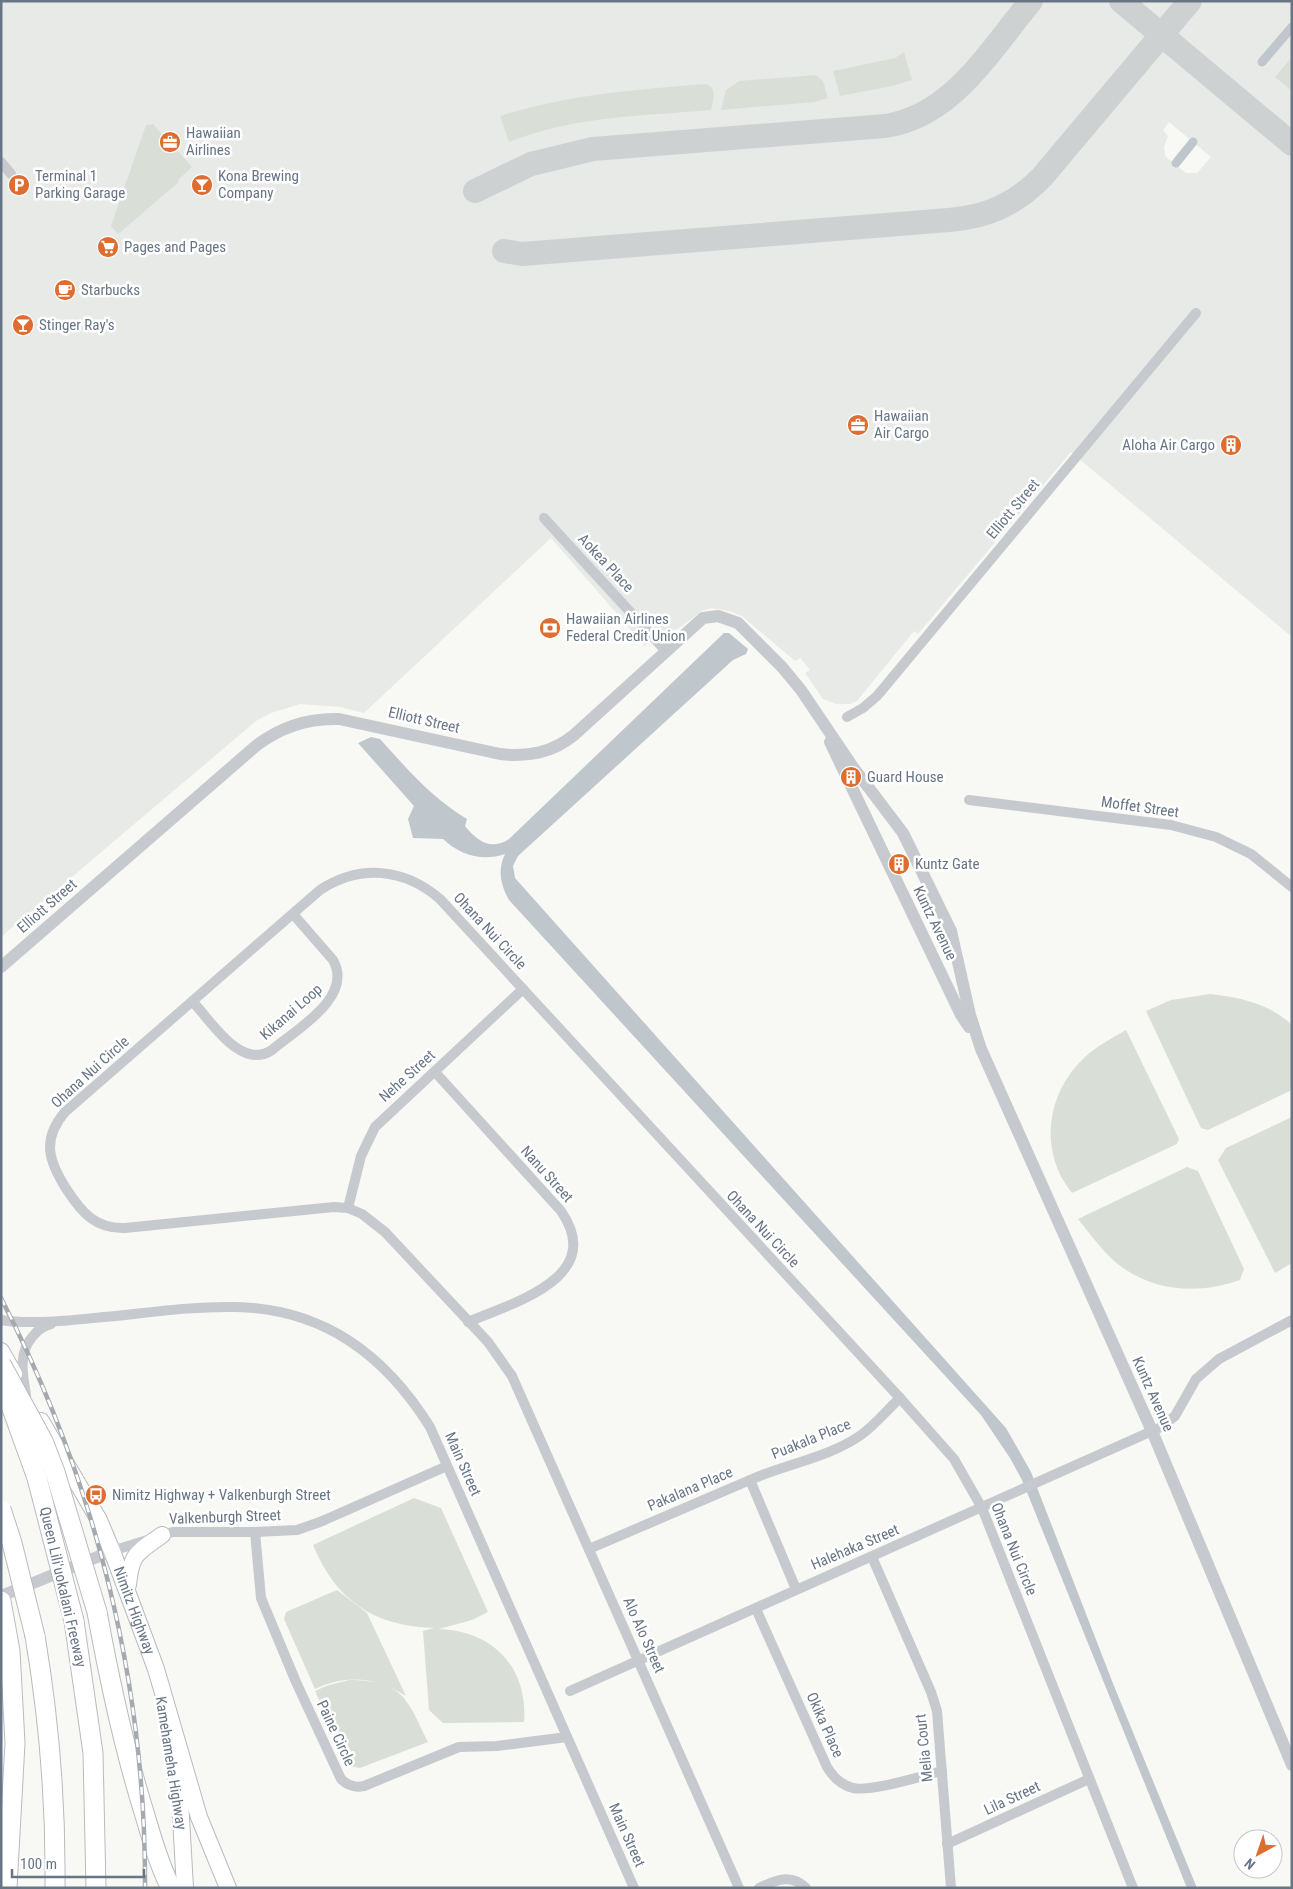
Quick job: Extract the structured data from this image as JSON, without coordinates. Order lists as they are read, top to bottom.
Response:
{
  "streets": {
    "highway": ["Queen Liliʻuokalani Freeway"],
    "main road": ["Nimitz Highway", "Kamehameha Highway"],
    "street": [
      "Elliott Street",
      "Aokea Place",
      "Moffet Street",
      "Kuntz Avenue",
      "Ohana Nui Circle",
      "Kikanai Loop",
      "Nehe Street",
      "Nanu Street",
      "Puakala Place",
      "Main Street",
      "Pakalana Place",
      "Valkenburgh Street",
      "Halehaka Street",
      "Alo Alo Street",
      "Okika Place",
      "Paine Circle",
      "Melia Court",
      "Lila Street"
    ]
  },
  "crossings": [
    ["Elliott Street", "Aokea Place"],
    ["Elliott Street", "Kuntz Avenue"],
    ["Kuntz Avenue", "Halehaka Street"],
    ["Ohana Nui Circle", "Kikanai Loop"],
    ["Ohana Nui Circle", "Nehe Street"],
    ["Ohana Nui Circle", "Nanu Street"],
    ["Ohana Nui Circle", "Puakala Place"],
    ["Ohana Nui Circle", "Halehaka Street"],
    ["Ohana Nui Circle", "Alo Alo Street"],
    ["Ohana Nui Circle", "Lila Street"],
    ["Nehe Street", "Nanu Street"],
    ["Puakala Place", "Pakalana Place"],
    ["Main Street", "Valkenburgh Street"],
    ["Main Street", "Nimitz Highway"],
    ["Main Street", "Paine Circle"],
    ["Pakalana Place", "Halehaka Street"],
    ["Pakalana Place", "Alo Alo Street"],
    ["Valkenburgh Street", "Nimitz Highway"],
    ["Valkenburgh Street", "Paine Circle"],
    ["Halehaka Street", "Alo Alo Street"],
    ["Halehaka Street", "Okika Place"],
    ["Halehaka Street", "Melia Court"],
    ["Nimitz Highway", "Kamehameha Highway"],
    ["Okika Place", "Melia Court"],
    ["Melia Court", "Lila Street"]
  ],
  "places": {
    "office": ["Hawaiian Airlines", "Hawaiian Air Cargo"],
    "parking": ["Terminal 1 Parking Garage"],
    "bar": ["Kona Brewing Company", "Stinger Ray's"],
    "supermarket": ["Pages and Pages"],
    "cafe": ["Starbucks"],
    "building": ["Aloha Air Cargo", "Guard House", "Kuntz Gate"],
    "bank": ["Hawaiian Airlines Federal Credit Union"],
    "bus stop": ["Nimitz Highway + Valkenburgh Street"]
  },
  "scale_bar": "100 m",
  "north": "bottom left"
}
